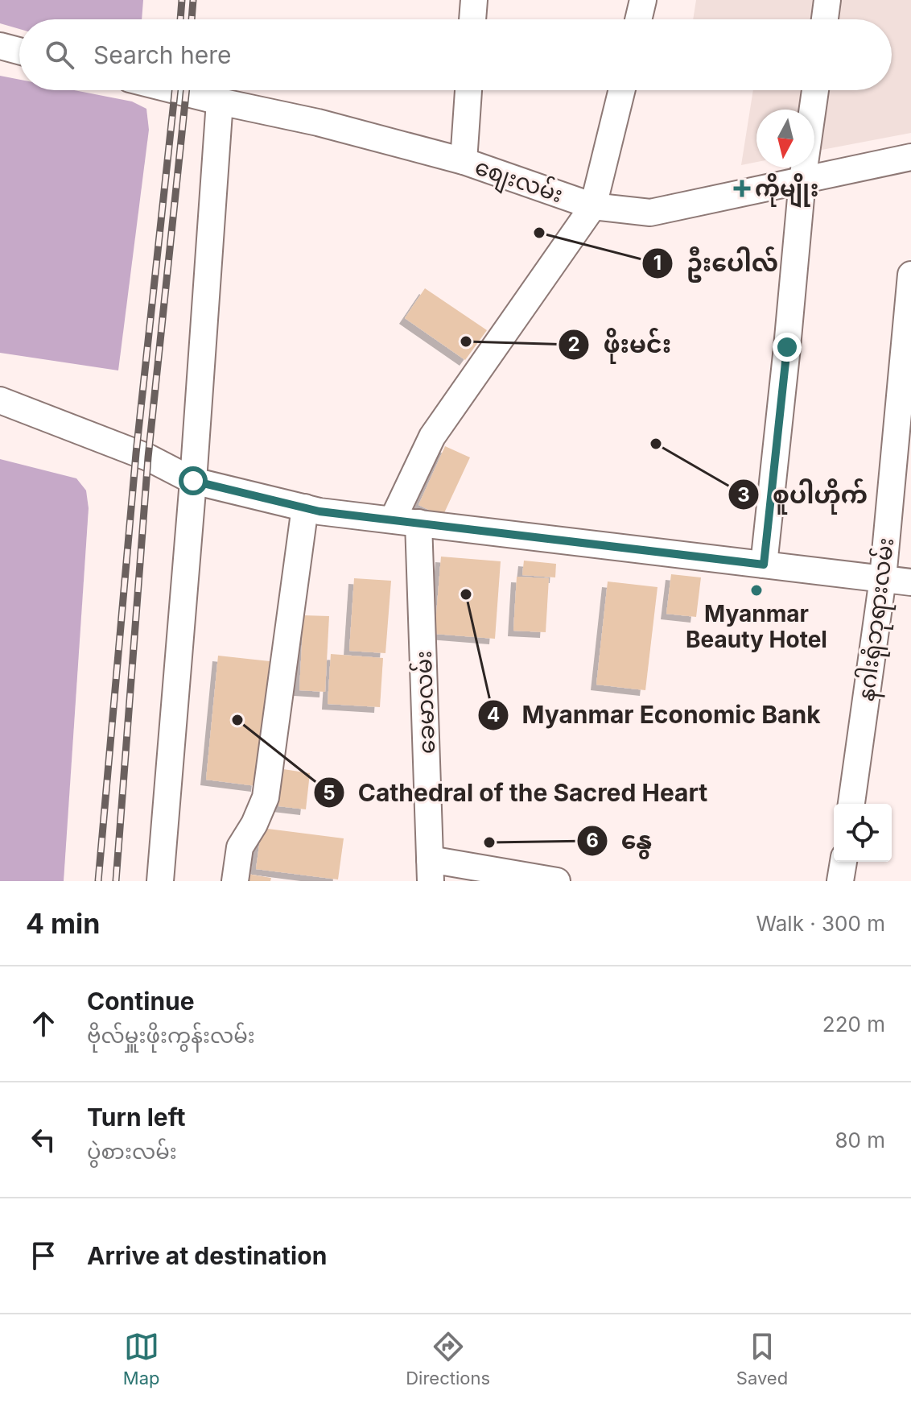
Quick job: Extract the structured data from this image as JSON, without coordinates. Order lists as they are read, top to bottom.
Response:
{
  "streets": {
    "street": ["စျေးလမ်း", "နဂါးရုံဘုရားလမ်း", "ခေမာလမ်း"]
  },
  "places": {
    "health": ["ကိုမျိုး"],
    "other": [
      "ဦးပေါလ်",
      "ဖိုးမင်း",
      "စူပါဟိုက်",
      "Myanmar Beauty Hotel",
      "Myanmar Economic Bank",
      "Cathedral of the Sacred Heart",
      "နွေ"
    ]
  },
  "north": "bottom",
  "page": {
    "search": "Search here",
    "heading": ["4 min", "Walk · 300 m"],
    "list": [
      ["Continue", "ဗိုလ်မှူးဖိုးကွန်းလမ်း", "220 m"],
      ["Turn left", "ပွဲစားလမ်း", "80 m"],
      "Arrive at destination"
    ],
    "nav": ["Map", "Directions", "Saved"]
  }
}
